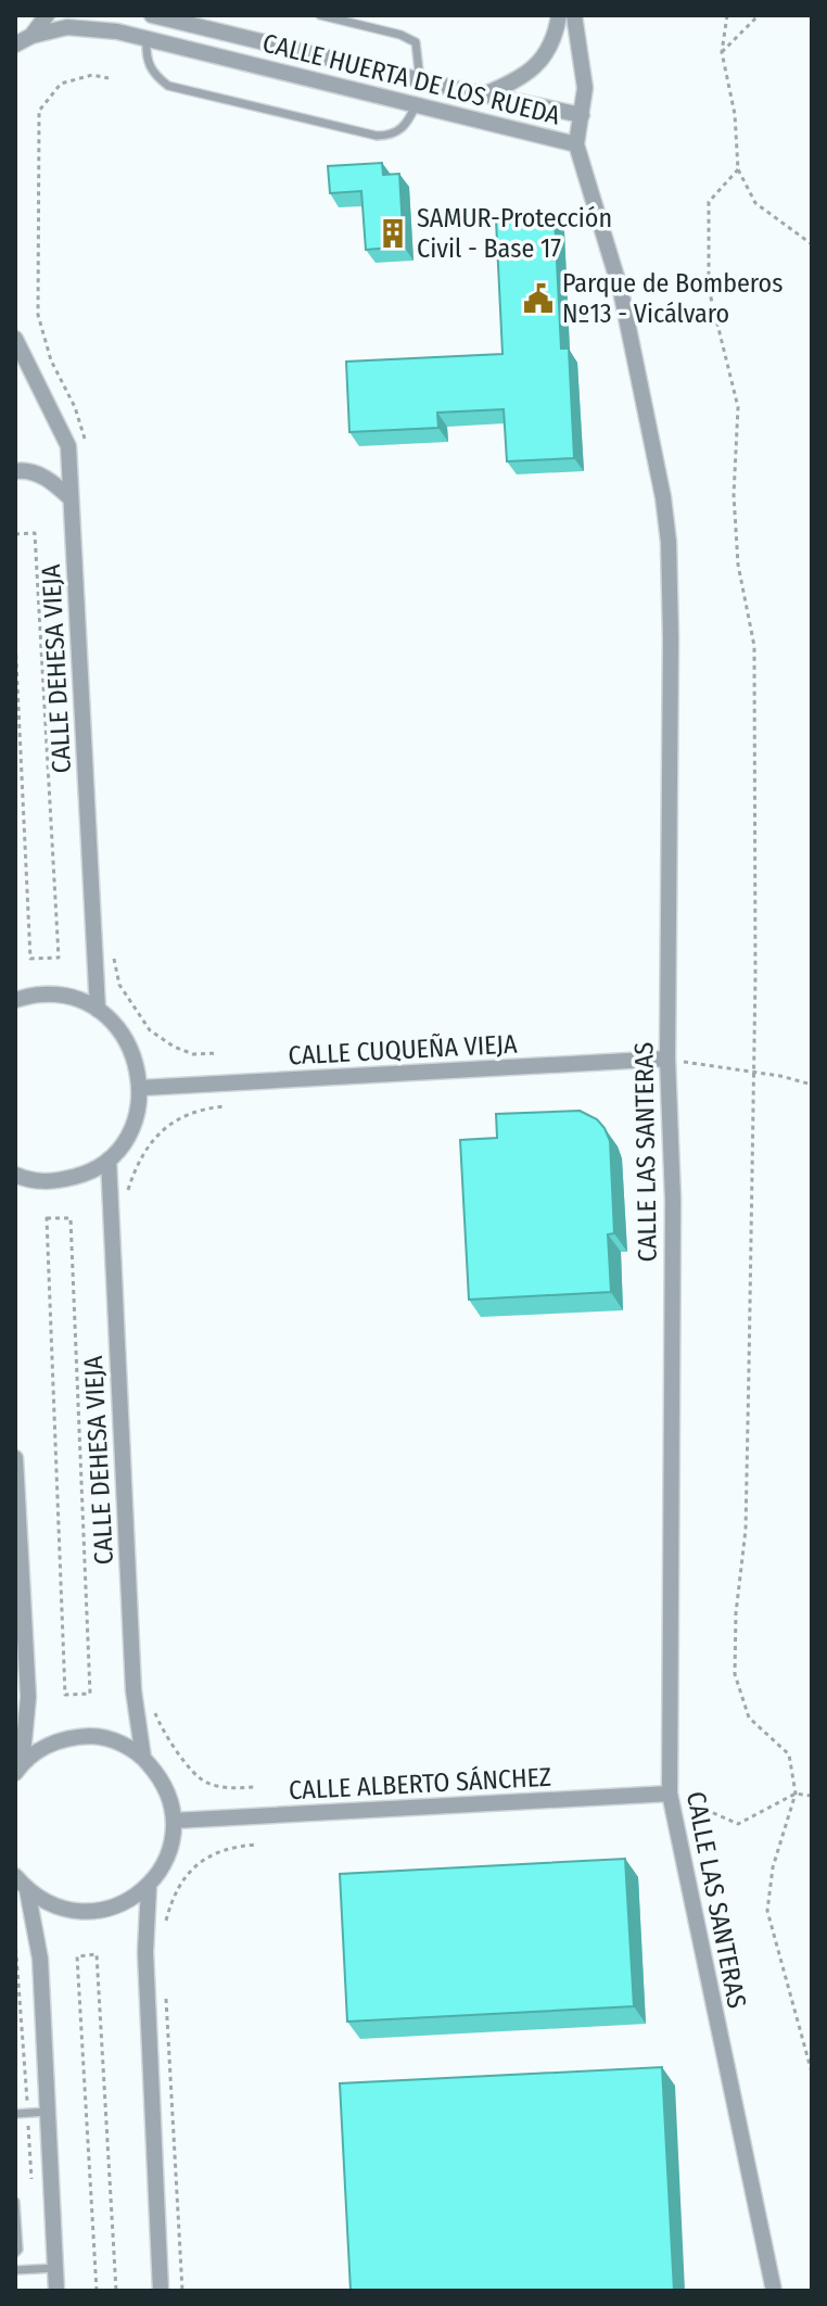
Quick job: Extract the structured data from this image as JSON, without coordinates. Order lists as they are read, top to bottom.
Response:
{
  "streets": {
    "street": [
      "CALLE HUERTA DE LOS RUEDA",
      "CALLE DEHESA VIEJA",
      "CALLE CUQUEÑA VIEJA",
      "CALLE LAS SANTERAS",
      "CALLE ALBERTO SÁNCHEZ"
    ]
  },
  "crossings": [
    ["CALLE HUERTA DE LOS RUEDA", "CALLE LAS SANTERAS"],
    ["CALLE CUQUEÑA VIEJA", "CALLE LAS SANTERAS"],
    ["CALLE LAS SANTERAS", "CALLE ALBERTO SÁNCHEZ"]
  ],
  "places": {
    "building": ["SAMUR-Protección Civil - Base 17"],
    "public building": ["Parque de Bomberos Nº13 - Vicálvaro"]
  }
}
